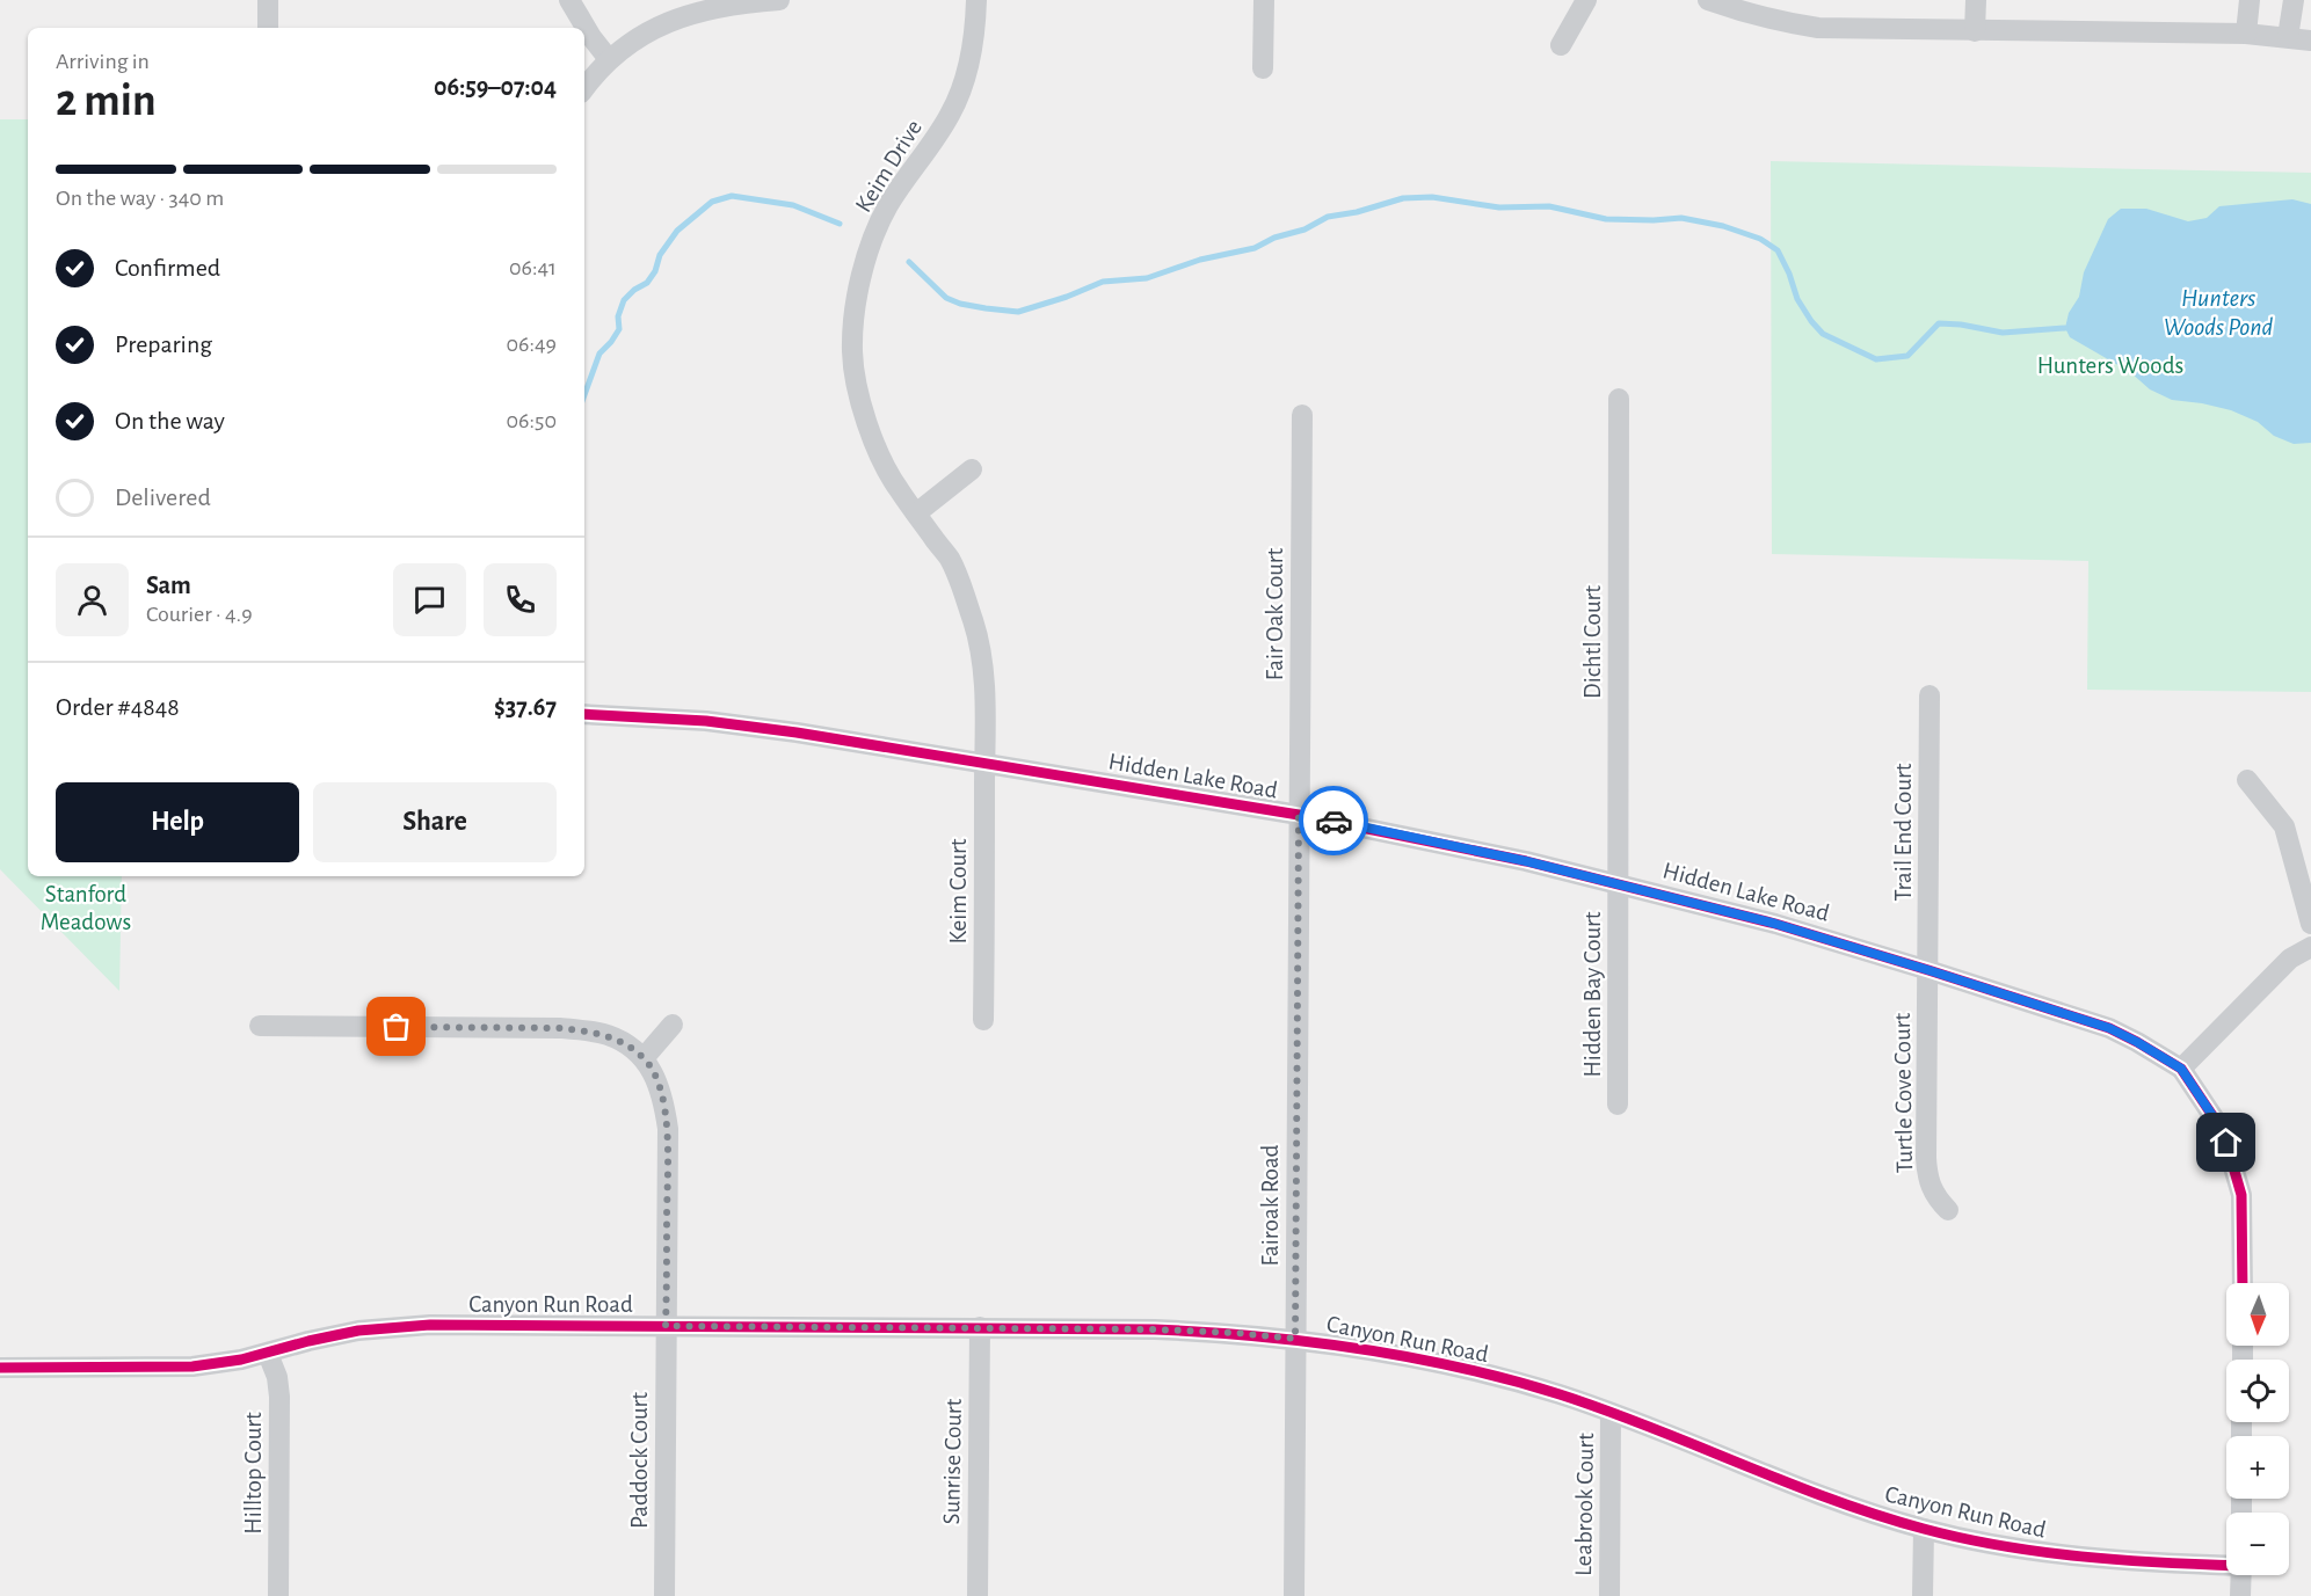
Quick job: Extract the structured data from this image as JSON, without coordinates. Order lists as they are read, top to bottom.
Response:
{
  "streets": {
    "street": [
      "Keim Drive",
      "Fair Oak Court",
      "Dichtl Court",
      "Hidden Lake Road",
      "Trail End Court",
      "Keim Court",
      "Hidden Bay Court",
      "Turtle Cove Court",
      "Fairoak Road",
      "Canyon Run Road",
      "Paddock Court",
      "Sunrise Court",
      "Hilltop Court",
      "Leabrook Court"
    ]
  },
  "crossings": [
    ["Keim Drive", "Hidden Lake Road"],
    ["Keim Drive", "Keim Court"],
    ["Fair Oak Court", "Hidden Lake Road"],
    ["Fair Oak Court", "Fairoak Road"],
    ["Dichtl Court", "Hidden Lake Road"],
    ["Dichtl Court", "Hidden Bay Court"],
    ["Hidden Lake Road", "Trail End Court"],
    ["Hidden Lake Road", "Keim Court"],
    ["Hidden Lake Road", "Hidden Bay Court"],
    ["Hidden Lake Road", "Turtle Cove Court"],
    ["Hidden Lake Road", "Fairoak Road"],
    ["Trail End Court", "Turtle Cove Court"],
    ["Fairoak Road", "Canyon Run Road"],
    ["Canyon Run Road", "Paddock Court"],
    ["Canyon Run Road", "Sunrise Court"],
    ["Canyon Run Road", "Hilltop Court"],
    ["Canyon Run Road", "Leabrook Court"]
  ],
  "water": ["Hunters Woods Pond"],
  "parks": ["Hunters Woods", "Stanford Meadows"],
  "north": "bottom",
  "page": {
    "heading": ["2 min", "Arriving in", "06:59–07:04"],
    "panel": [
      "Sam",
      "Courier · 4.9",
      "Order #4848",
      "$37.67"
    ],
    "bar": "On the way · 340 m",
    "list": [
      ["Confirmed", "06:41"],
      ["Preparing", "06:49"],
      ["On the way", "06:50"],
      "Delivered"
    ],
    "buttons": ["Help", "Share"],
    "map_buttons": ["+", "−"]
  }
}
